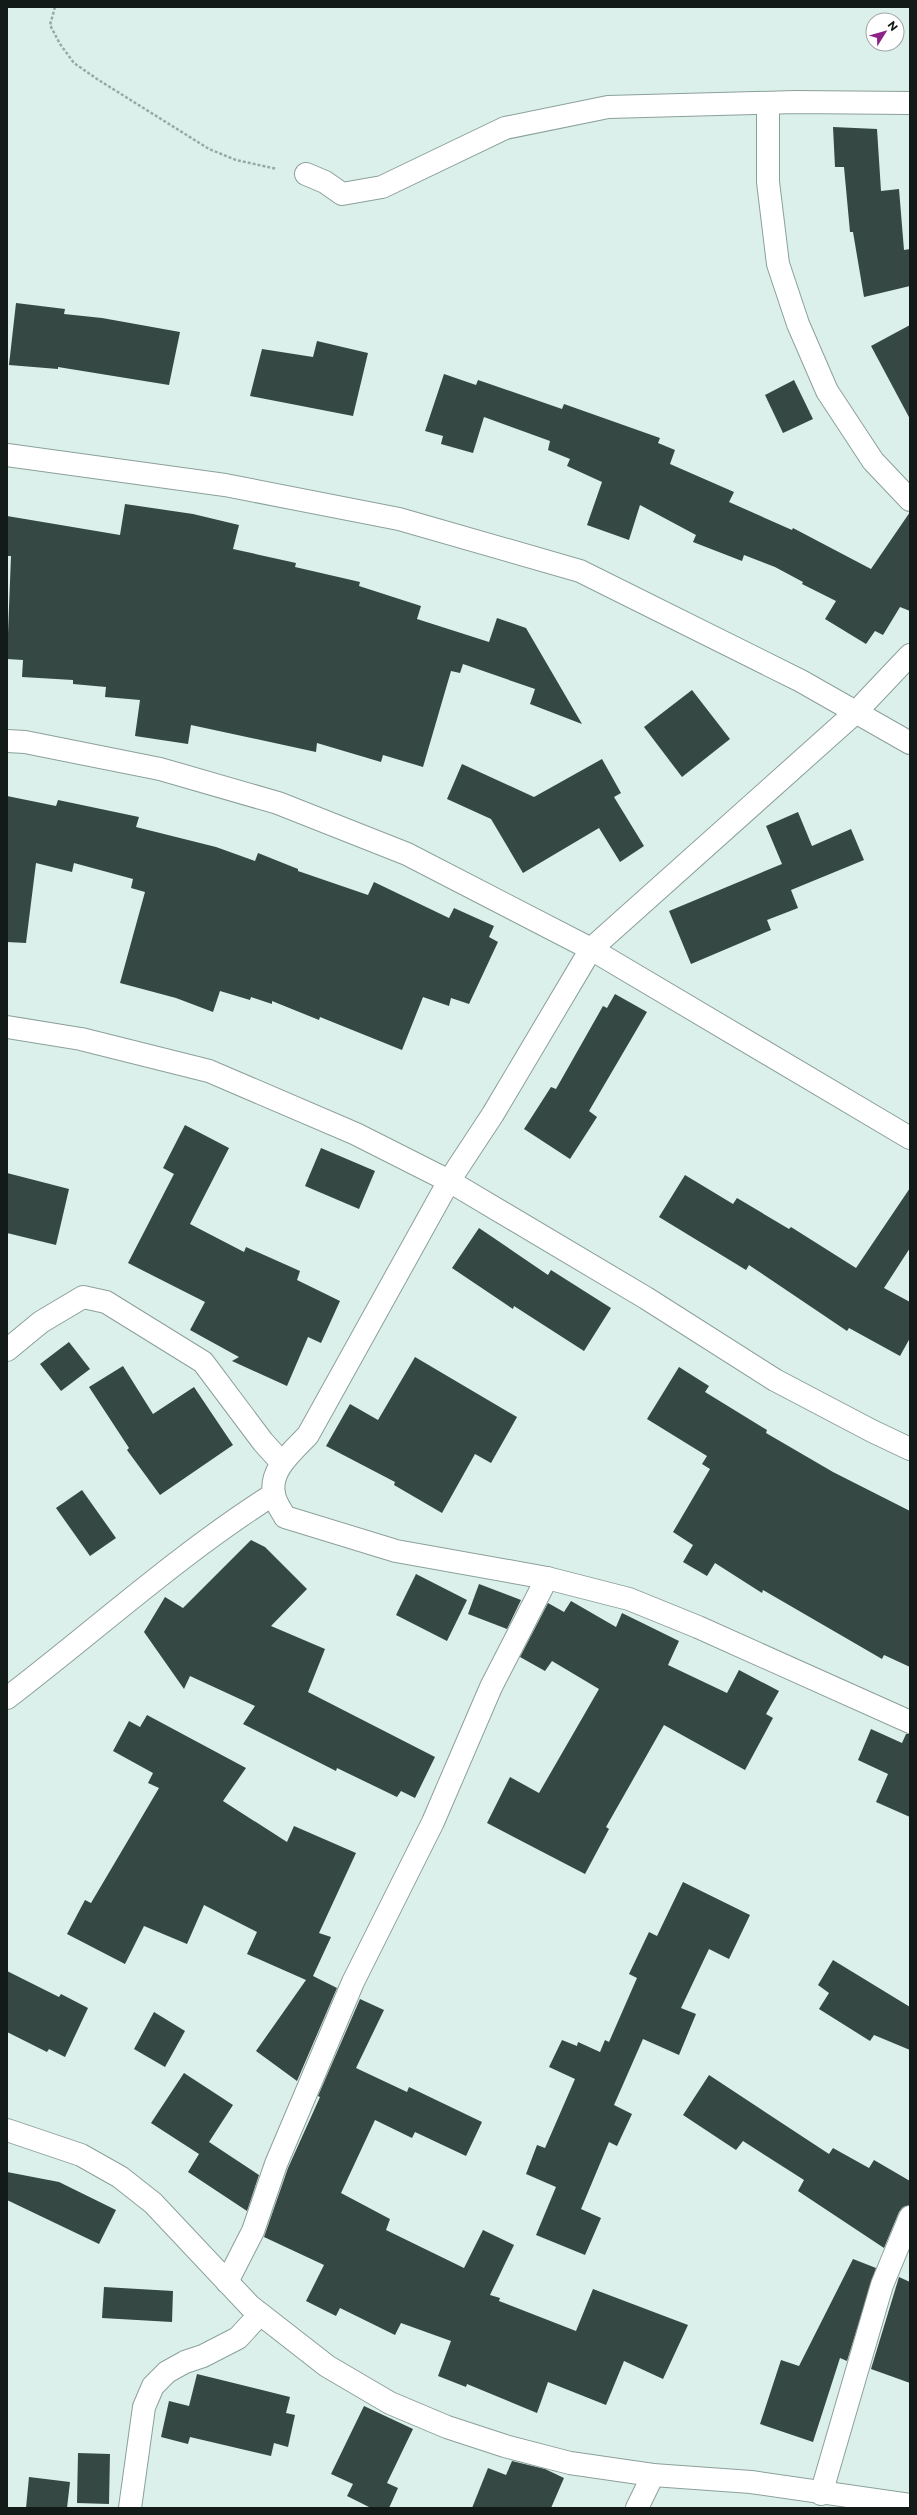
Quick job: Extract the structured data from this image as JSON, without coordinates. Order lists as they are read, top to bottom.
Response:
{
  "north": "top right"
}
